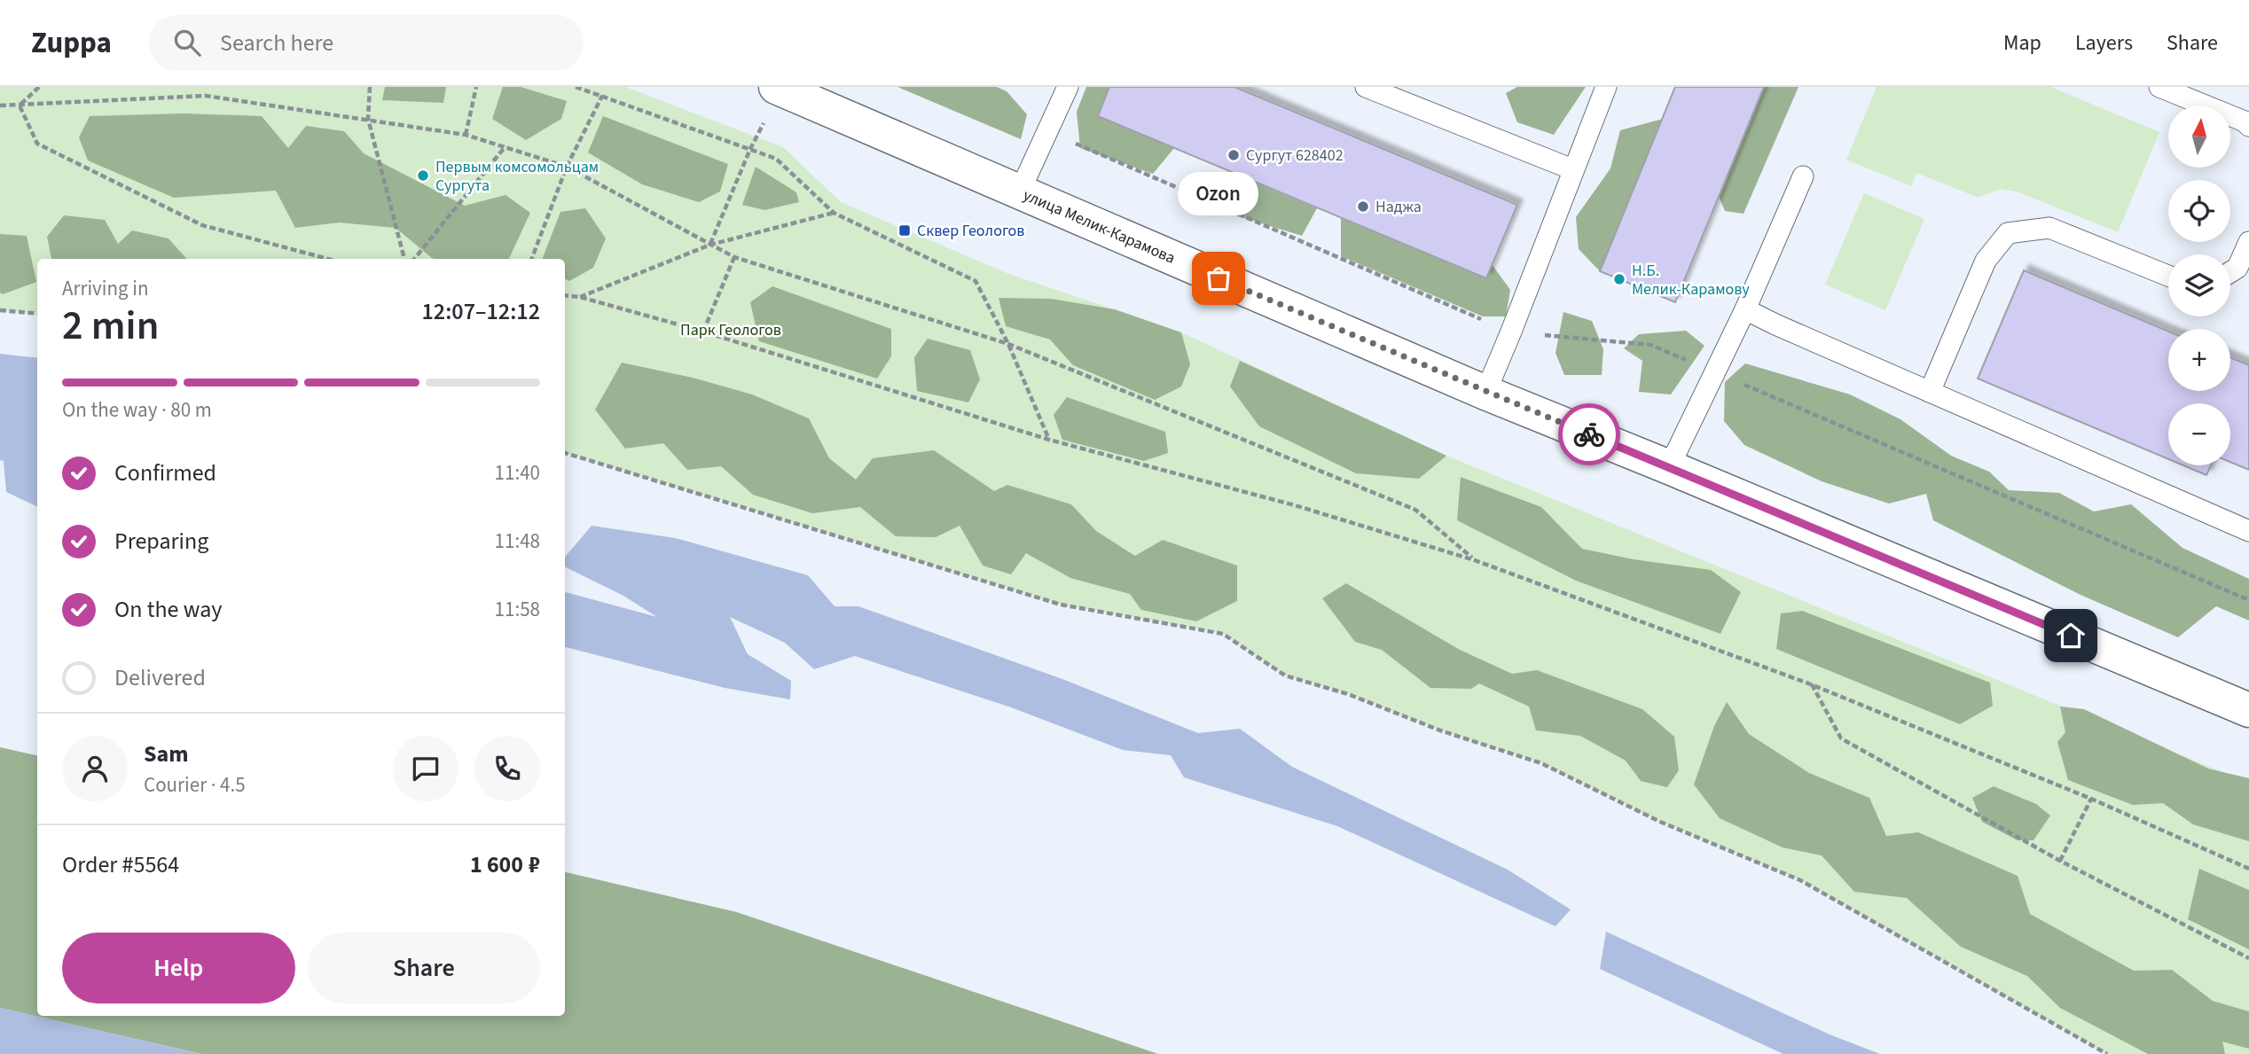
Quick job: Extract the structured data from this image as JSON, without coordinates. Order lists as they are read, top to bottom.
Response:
{
  "streets": {
    "main road": ["улица Мелик-Карамова"]
  },
  "parks": ["Парк Геологов"],
  "places": {
    "other": [
      "Сургут 628402",
      "Первым комсомольцам Сургута",
      "Наджа",
      "Ozon",
      "Н.Б. Мелик-Карамову"
    ],
    "transit": ["Сквер Геологов"]
  },
  "north": "top",
  "page": {
    "header": "Zuppa",
    "search": "Search here",
    "nav": ["Map", "Layers", "Share"],
    "map_buttons": ["+", "−"],
    "bubble": "Ozon",
    "heading": ["2 min", "Arriving in", "12:07–12:12"],
    "panel": [
      "Sam",
      "Courier · 4.5",
      "Order #5564",
      "1 600 ₽"
    ],
    "bar": "On the way · 80 m",
    "list": [
      ["Confirmed", "11:40"],
      ["Preparing", "11:48"],
      ["On the way", "11:58"],
      "Delivered"
    ],
    "buttons": ["Help", "Share"]
  }
}
